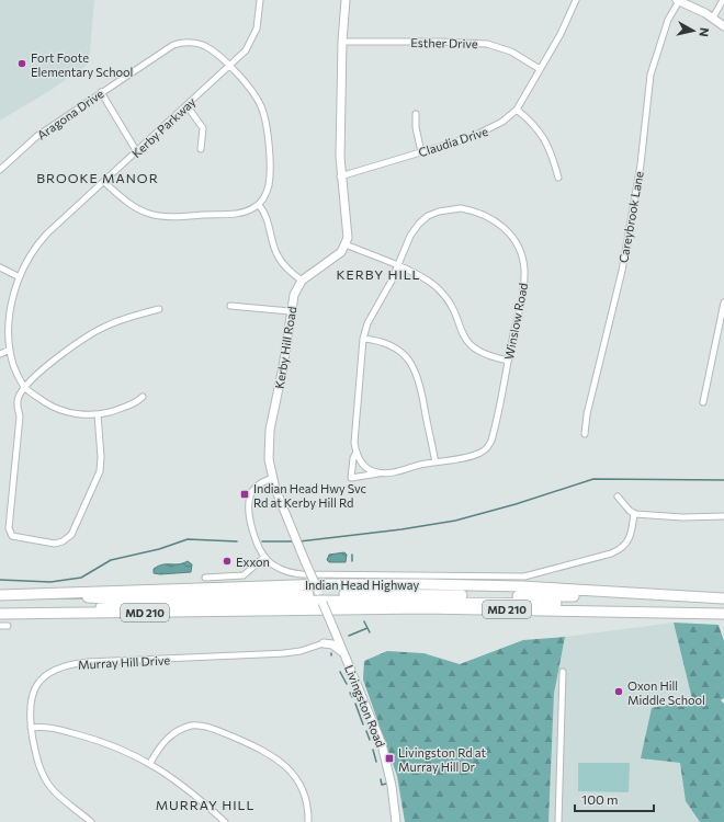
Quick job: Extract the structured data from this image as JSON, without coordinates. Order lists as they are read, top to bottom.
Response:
{
  "streets": {
    "highway": ["Indian Head Highway", "MD 210"],
    "main road": ["Kerby Hill Road", "Livingston Road"],
    "street": [
      "Esther Drive",
      "Aragona Drive",
      "Kerby Parkway",
      "Claudia Drive",
      "Careybrook Lane",
      "Winslow Road",
      "Murray Hill Drive"
    ]
  },
  "crossings": [
    ["Esther Drive", "Claudia Drive"],
    ["Aragona Drive", "Kerby Parkway"],
    ["Kerby Hill Road", "Livingston Road"]
  ],
  "districts": ["BROOKE MANOR", "KERBY HILL", "MURRAY HILL"],
  "places": {
    "other": ["Fort Foote Elementary School", "Exxon", "Oxon Hill Middle School"],
    "transit": ["Indian Head Hwy Svc Rd at Kerby Hill Rd", "Livingston Rd at Murray Hill Dr"]
  },
  "scale_bar": "100 m",
  "north": "right"
}
